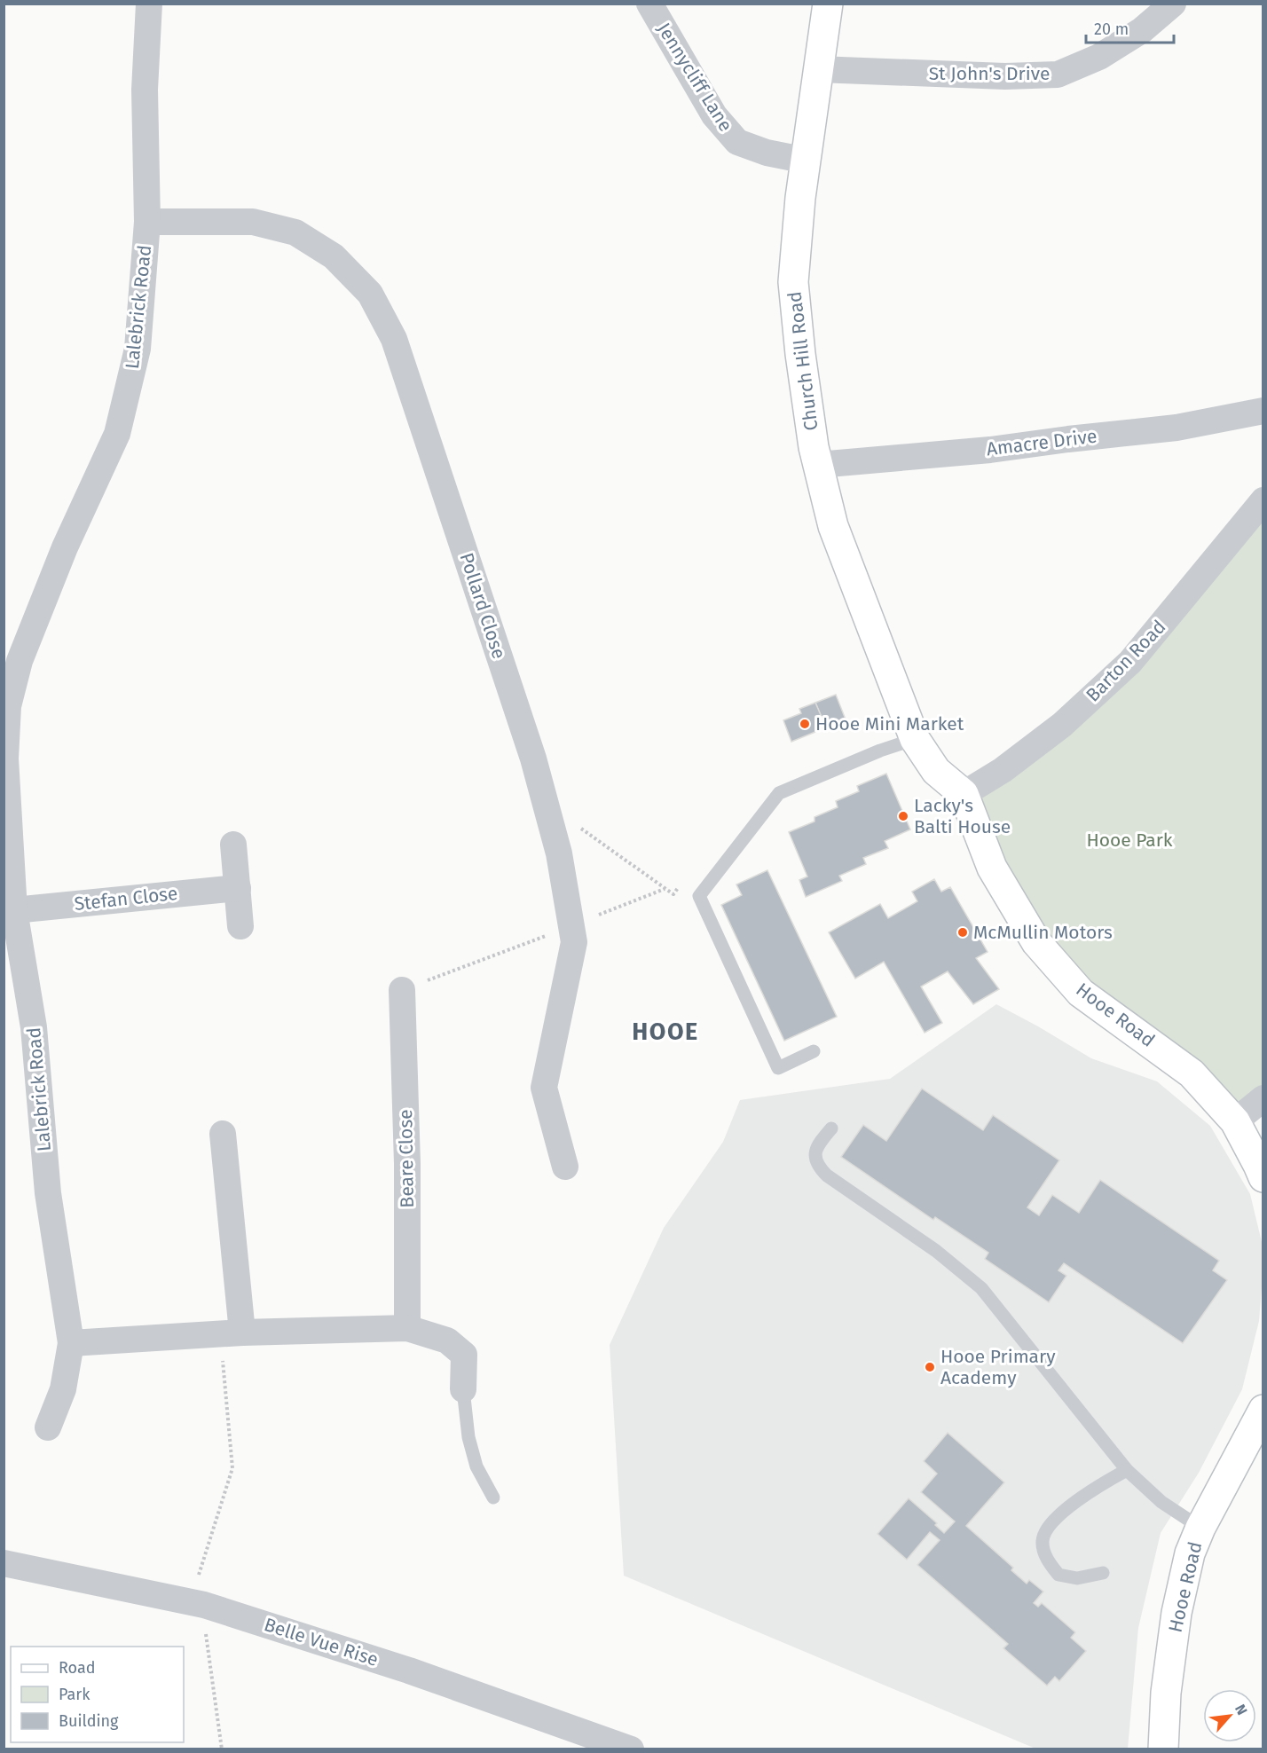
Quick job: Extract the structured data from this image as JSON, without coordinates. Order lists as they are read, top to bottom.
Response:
{
  "streets": {
    "street": [
      "St John's Drive",
      "Jennycliff Lane",
      "Lalebrick Road",
      "Church Hill Road",
      "Amacre Drive",
      "Pollard Close",
      "Barton Road",
      "Stefan Close",
      "Hooe Road",
      "Beare Close",
      "Belle Vue Rise"
    ]
  },
  "crossings": [
    ["St John's Drive", "Church Hill Road"],
    ["Jennycliff Lane", "Church Hill Road"],
    ["Lalebrick Road", "Pollard Close"],
    ["Lalebrick Road", "Stefan Close"],
    ["Church Hill Road", "Amacre Drive"],
    ["Church Hill Road", "Hooe Road"],
    ["Barton Road", "Hooe Road"]
  ],
  "districts": ["HOOE"],
  "parks": ["Hooe Park"],
  "places": [
    "Hooe Mini Market",
    "Lacky's Balti House",
    "McMullin Motors",
    "Hooe Primary Academy"
  ],
  "legend": ["Road", "Park", "Building"],
  "scale_bar": "20 m",
  "north": "top right"
}
